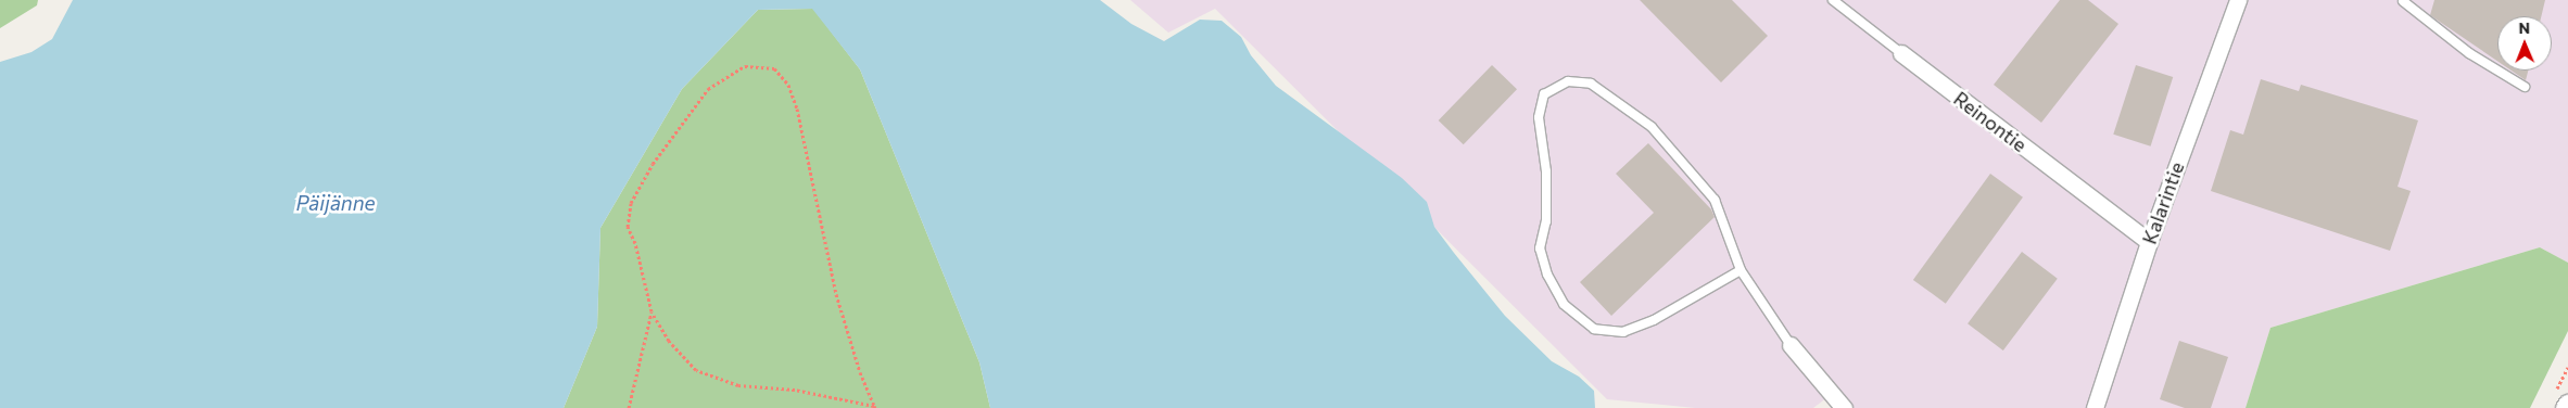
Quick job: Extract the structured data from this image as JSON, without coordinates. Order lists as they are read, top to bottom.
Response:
{
  "streets": {
    "street": ["Reinontie", "Kalarintie"]
  },
  "crossings": [
    ["Reinontie", "Kalarintie"]
  ],
  "water": ["Päijänne"],
  "north": "top"
}
